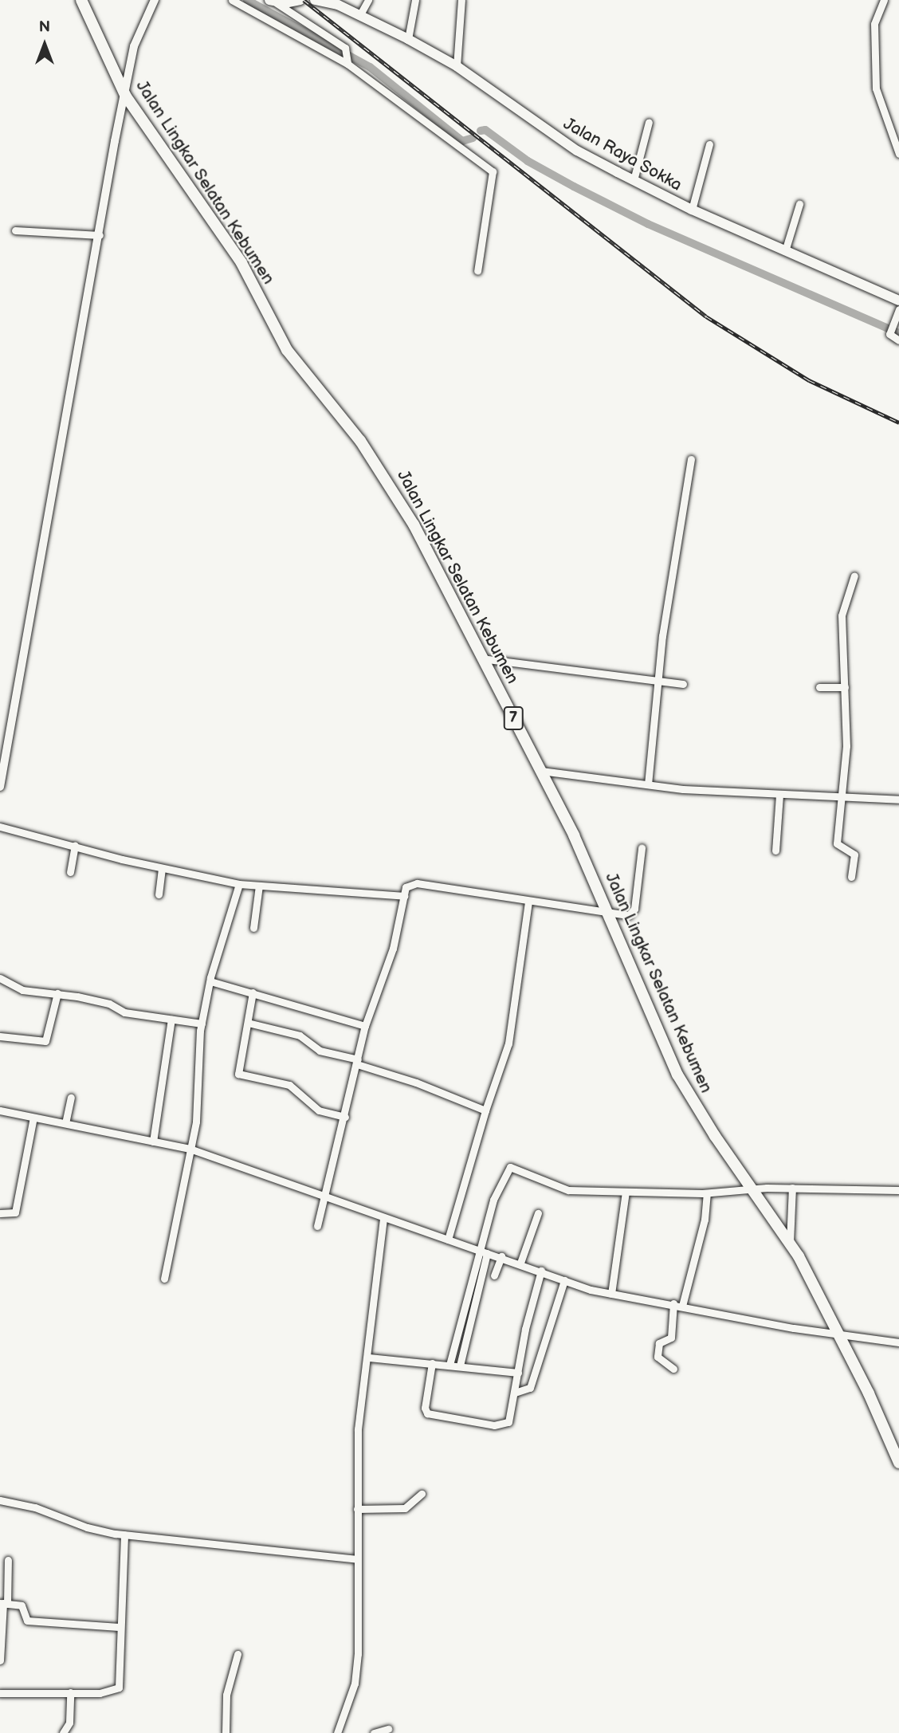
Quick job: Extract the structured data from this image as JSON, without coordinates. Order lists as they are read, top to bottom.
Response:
{
  "streets": {
    "highway": ["Jalan Lingkar Selatan Kebumen", "7"],
    "main road": ["Jalan Raya Sokka"]
  },
  "north": "top"
}
